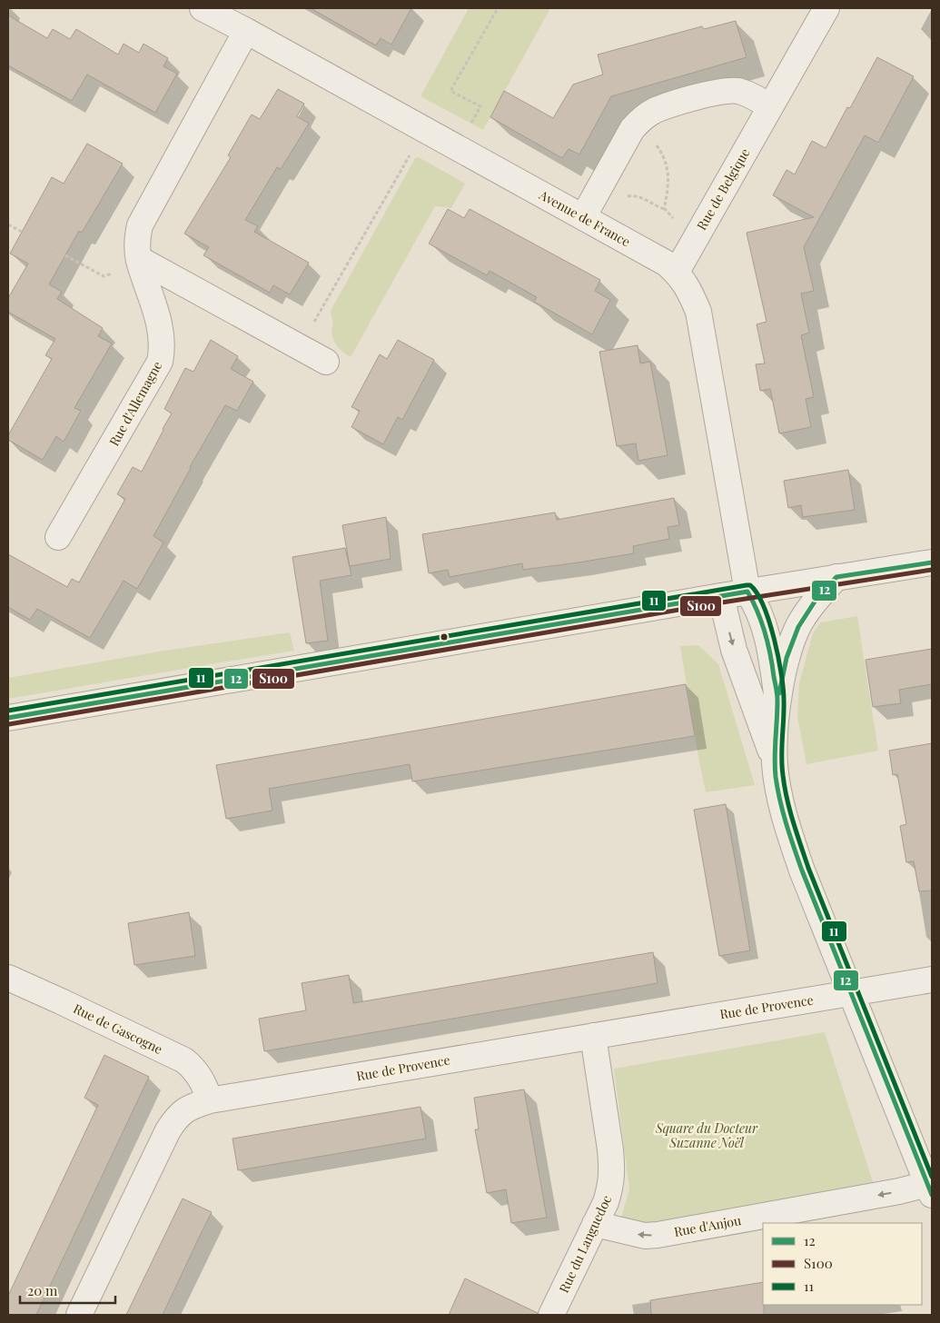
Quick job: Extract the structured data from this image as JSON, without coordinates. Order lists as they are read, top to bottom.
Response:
{
  "streets": {
    "street": [
      "Rue de Belgique",
      "Avenue de France",
      "Rue d'Allemagne",
      "Rue de Provence",
      "Rue de Gascogne",
      "Rue d'Anjou",
      "Rue du Languedoc"
    ]
  },
  "crossings": [
    ["Rue de Belgique", "Avenue de France"],
    ["Avenue de France", "Rue d'Allemagne"],
    ["Rue de Provence", "Rue de Gascogne"],
    ["Rue de Provence", "Rue du Languedoc"],
    ["Rue d'Anjou", "Rue du Languedoc"]
  ],
  "one_way": ["Rue d'Anjou"],
  "parks": ["Square du Docteur Suzanne Noël"],
  "lines": ["transit line 12", "transit line S100", "transit line 11"],
  "legend": ["12", "S100", "11"],
  "scale_bar": "20 m"
}
